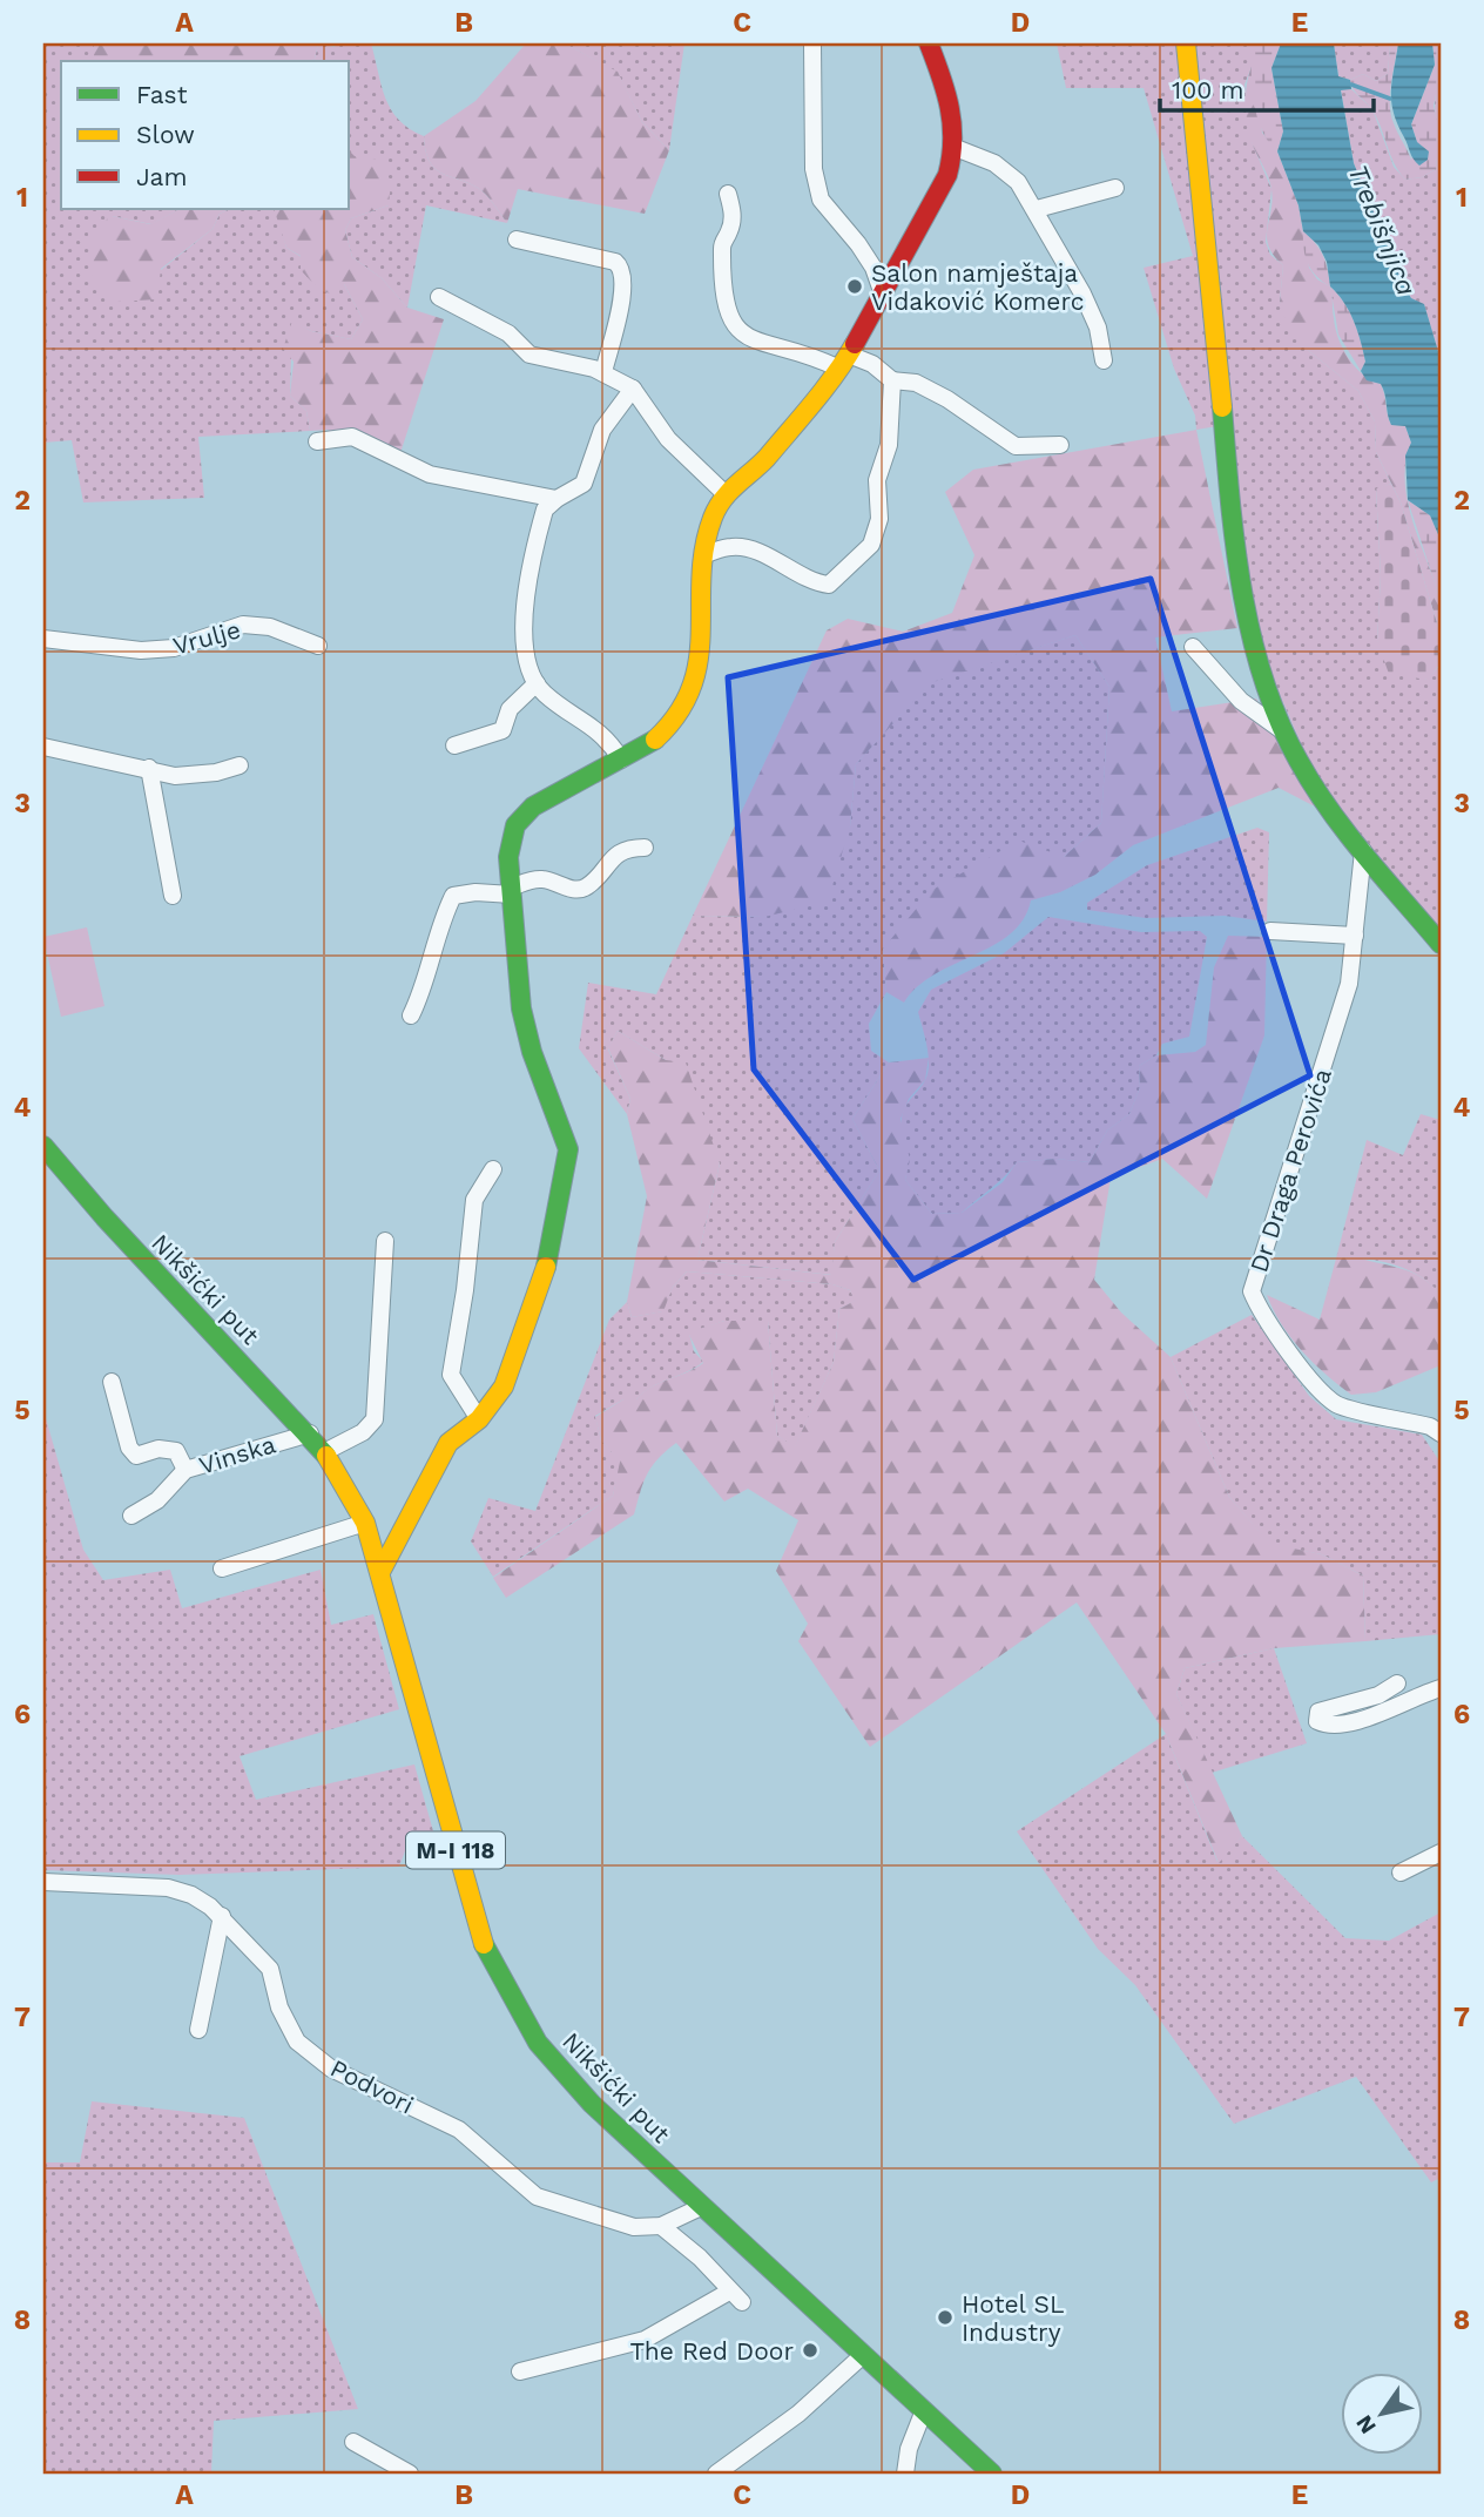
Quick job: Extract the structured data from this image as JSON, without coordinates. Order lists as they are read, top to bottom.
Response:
{
  "streets": {
    "street": [
      "Vrulje",
      "Dr Draga Perovića",
      "Nikšićki put",
      "Vinska",
      "M-I 118",
      "Podvori"
    ]
  },
  "crossings": [
    ["Nikšićki put", "Vinska"],
    ["Nikšićki put", "Podvori"]
  ],
  "water": ["Trebišnjica"],
  "places": ["Salon namještaja Vidaković Komerc", "Hotel SL Industry", "The Red Door"],
  "legend": ["Fast", "Slow", "Jam"],
  "scale_bar": "100 m",
  "north": "bottom left",
  "grid": {
    "columns": [
      "A",
      "B",
      "C",
      "D",
      "E"
    ],
    "rows": [
      "1",
      "2",
      "3",
      "4",
      "5",
      "6",
      "7",
      "8"
    ]
  }
}
